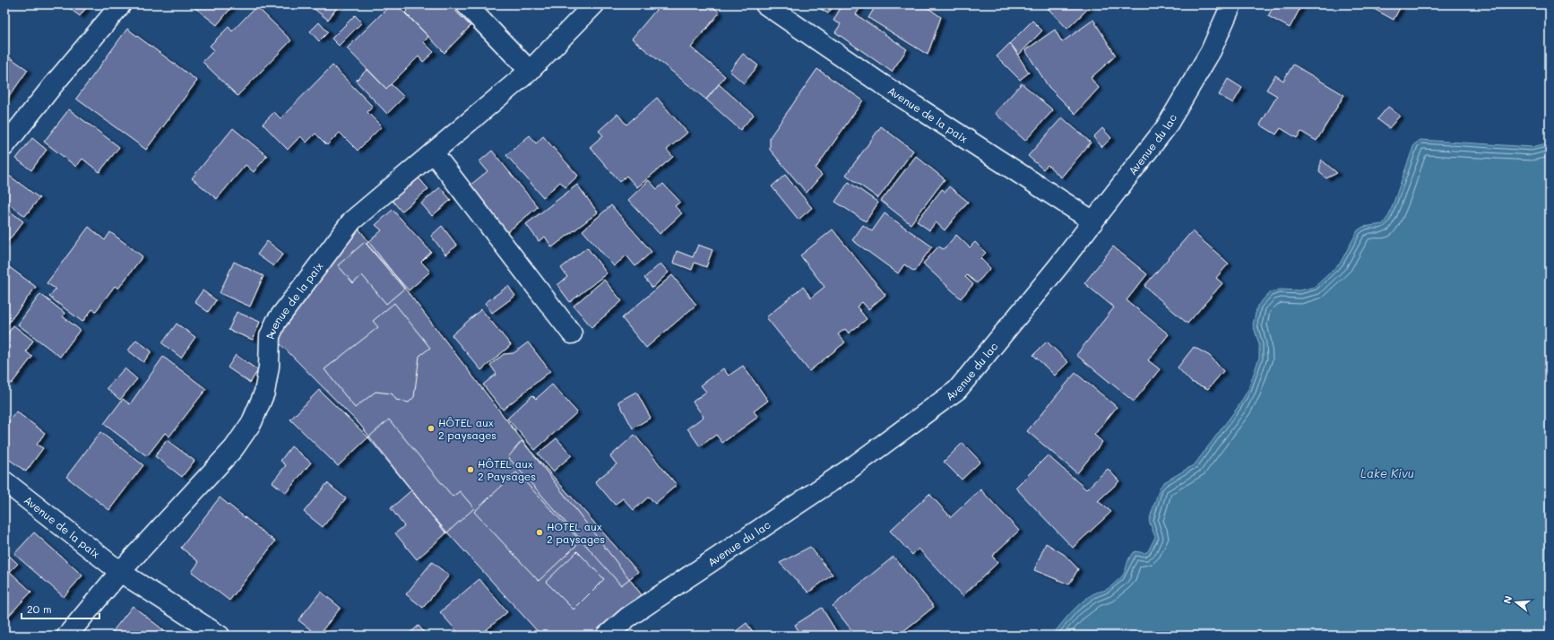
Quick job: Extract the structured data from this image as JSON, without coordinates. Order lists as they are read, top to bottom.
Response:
{
  "streets": {
    "street": ["Avenue de la paix", "Avenue du lac"]
  },
  "crossings": [
    ["Avenue de la paix", "Avenue du lac"]
  ],
  "water": ["Lake Kivu"],
  "places": ["HÔTEL aux 2 paysages", "HÔTEL aux 2 Paysages", "HOTEL aux 2 paysages"],
  "scale_bar": "20 m",
  "north": "left"
}
